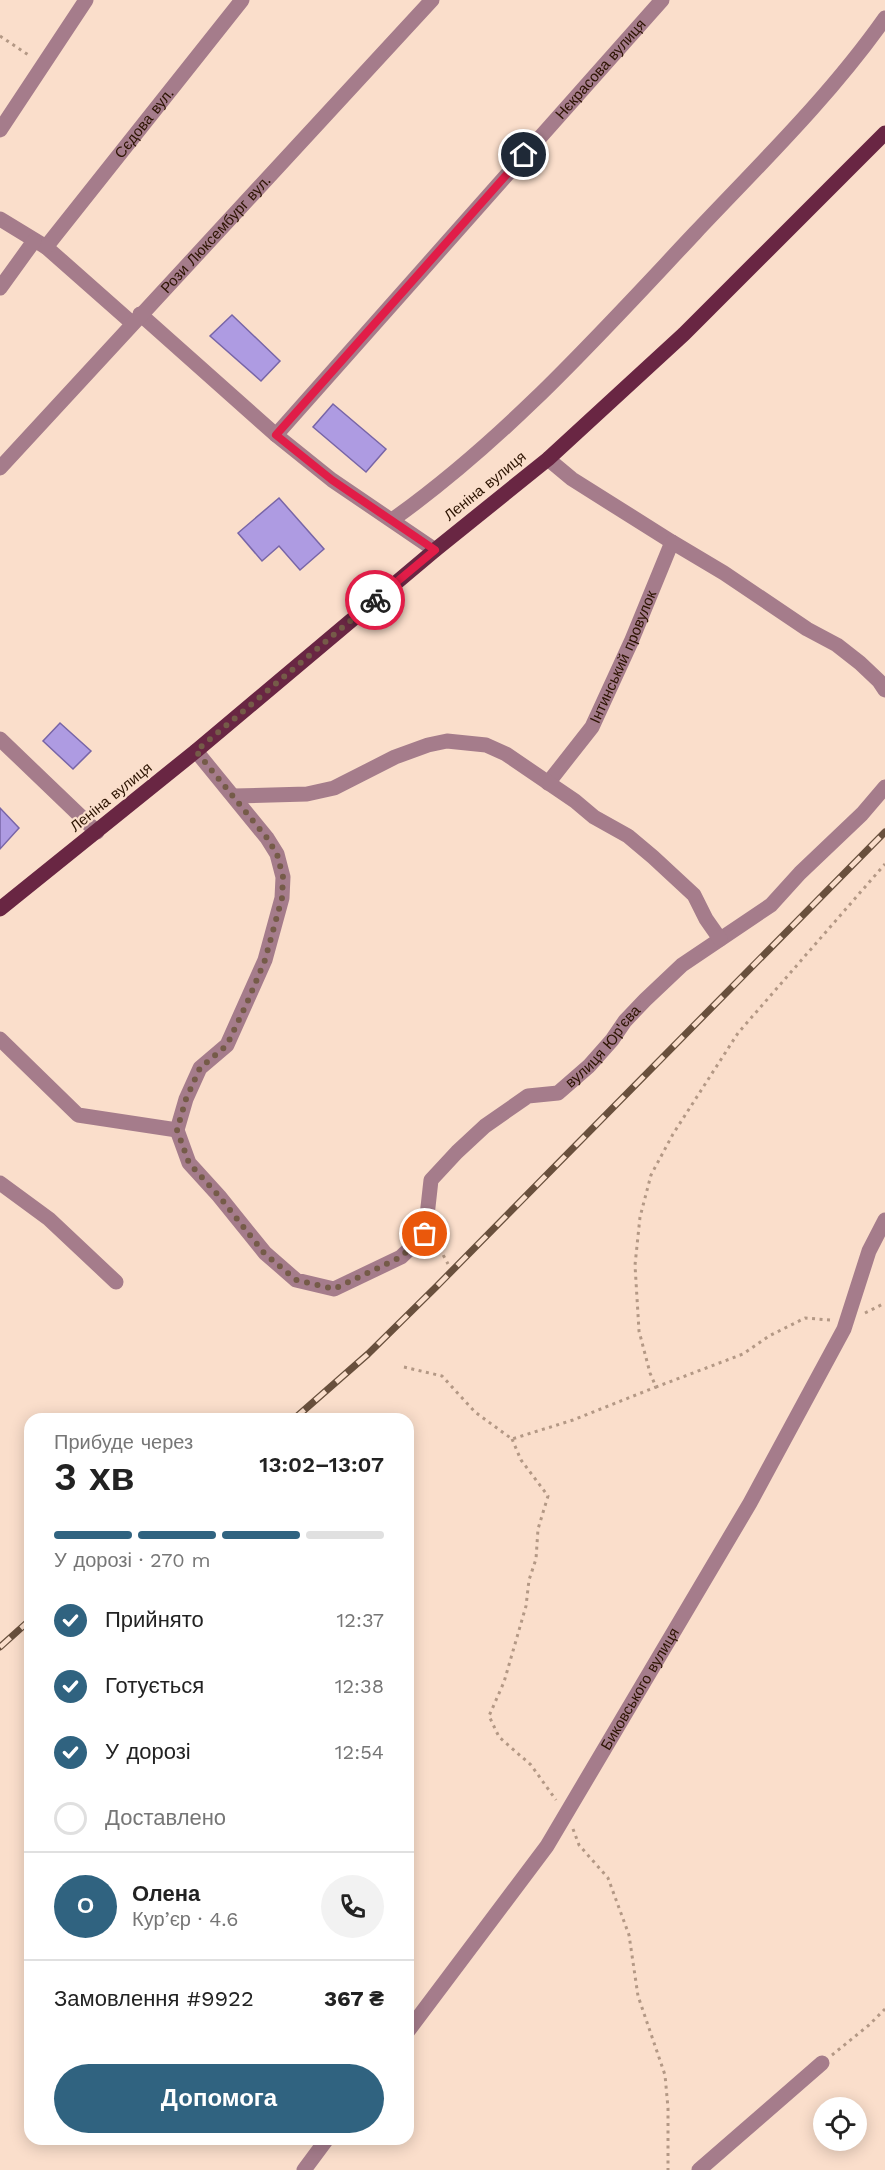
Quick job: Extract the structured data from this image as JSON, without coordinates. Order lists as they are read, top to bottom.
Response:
{
  "streets": {
    "main road": ["Леніна вулиця"],
    "street": [
      "Нєкрасова вулиця",
      "Сєдова вул.",
      "Рози Люксембург вул.",
      "Інтинський провулок",
      "вулиця Юр'єва",
      "Биковського вулиця"
    ]
  },
  "page": {
    "heading": ["3 хв", "Прибуде через", "13:02–13:07"],
    "panel": [
      "Олена",
      "Кур’єр · 4.6",
      "Замовлення #9922",
      "367 ₴"
    ],
    "bar": "У дорозі · 270 m",
    "list": [
      ["Прийнято", "12:37"],
      ["Готується", "12:38"],
      ["У дорозі", "12:54"],
      "Доставлено"
    ],
    "round": "О",
    "buttons": "Допомога"
  }
}
